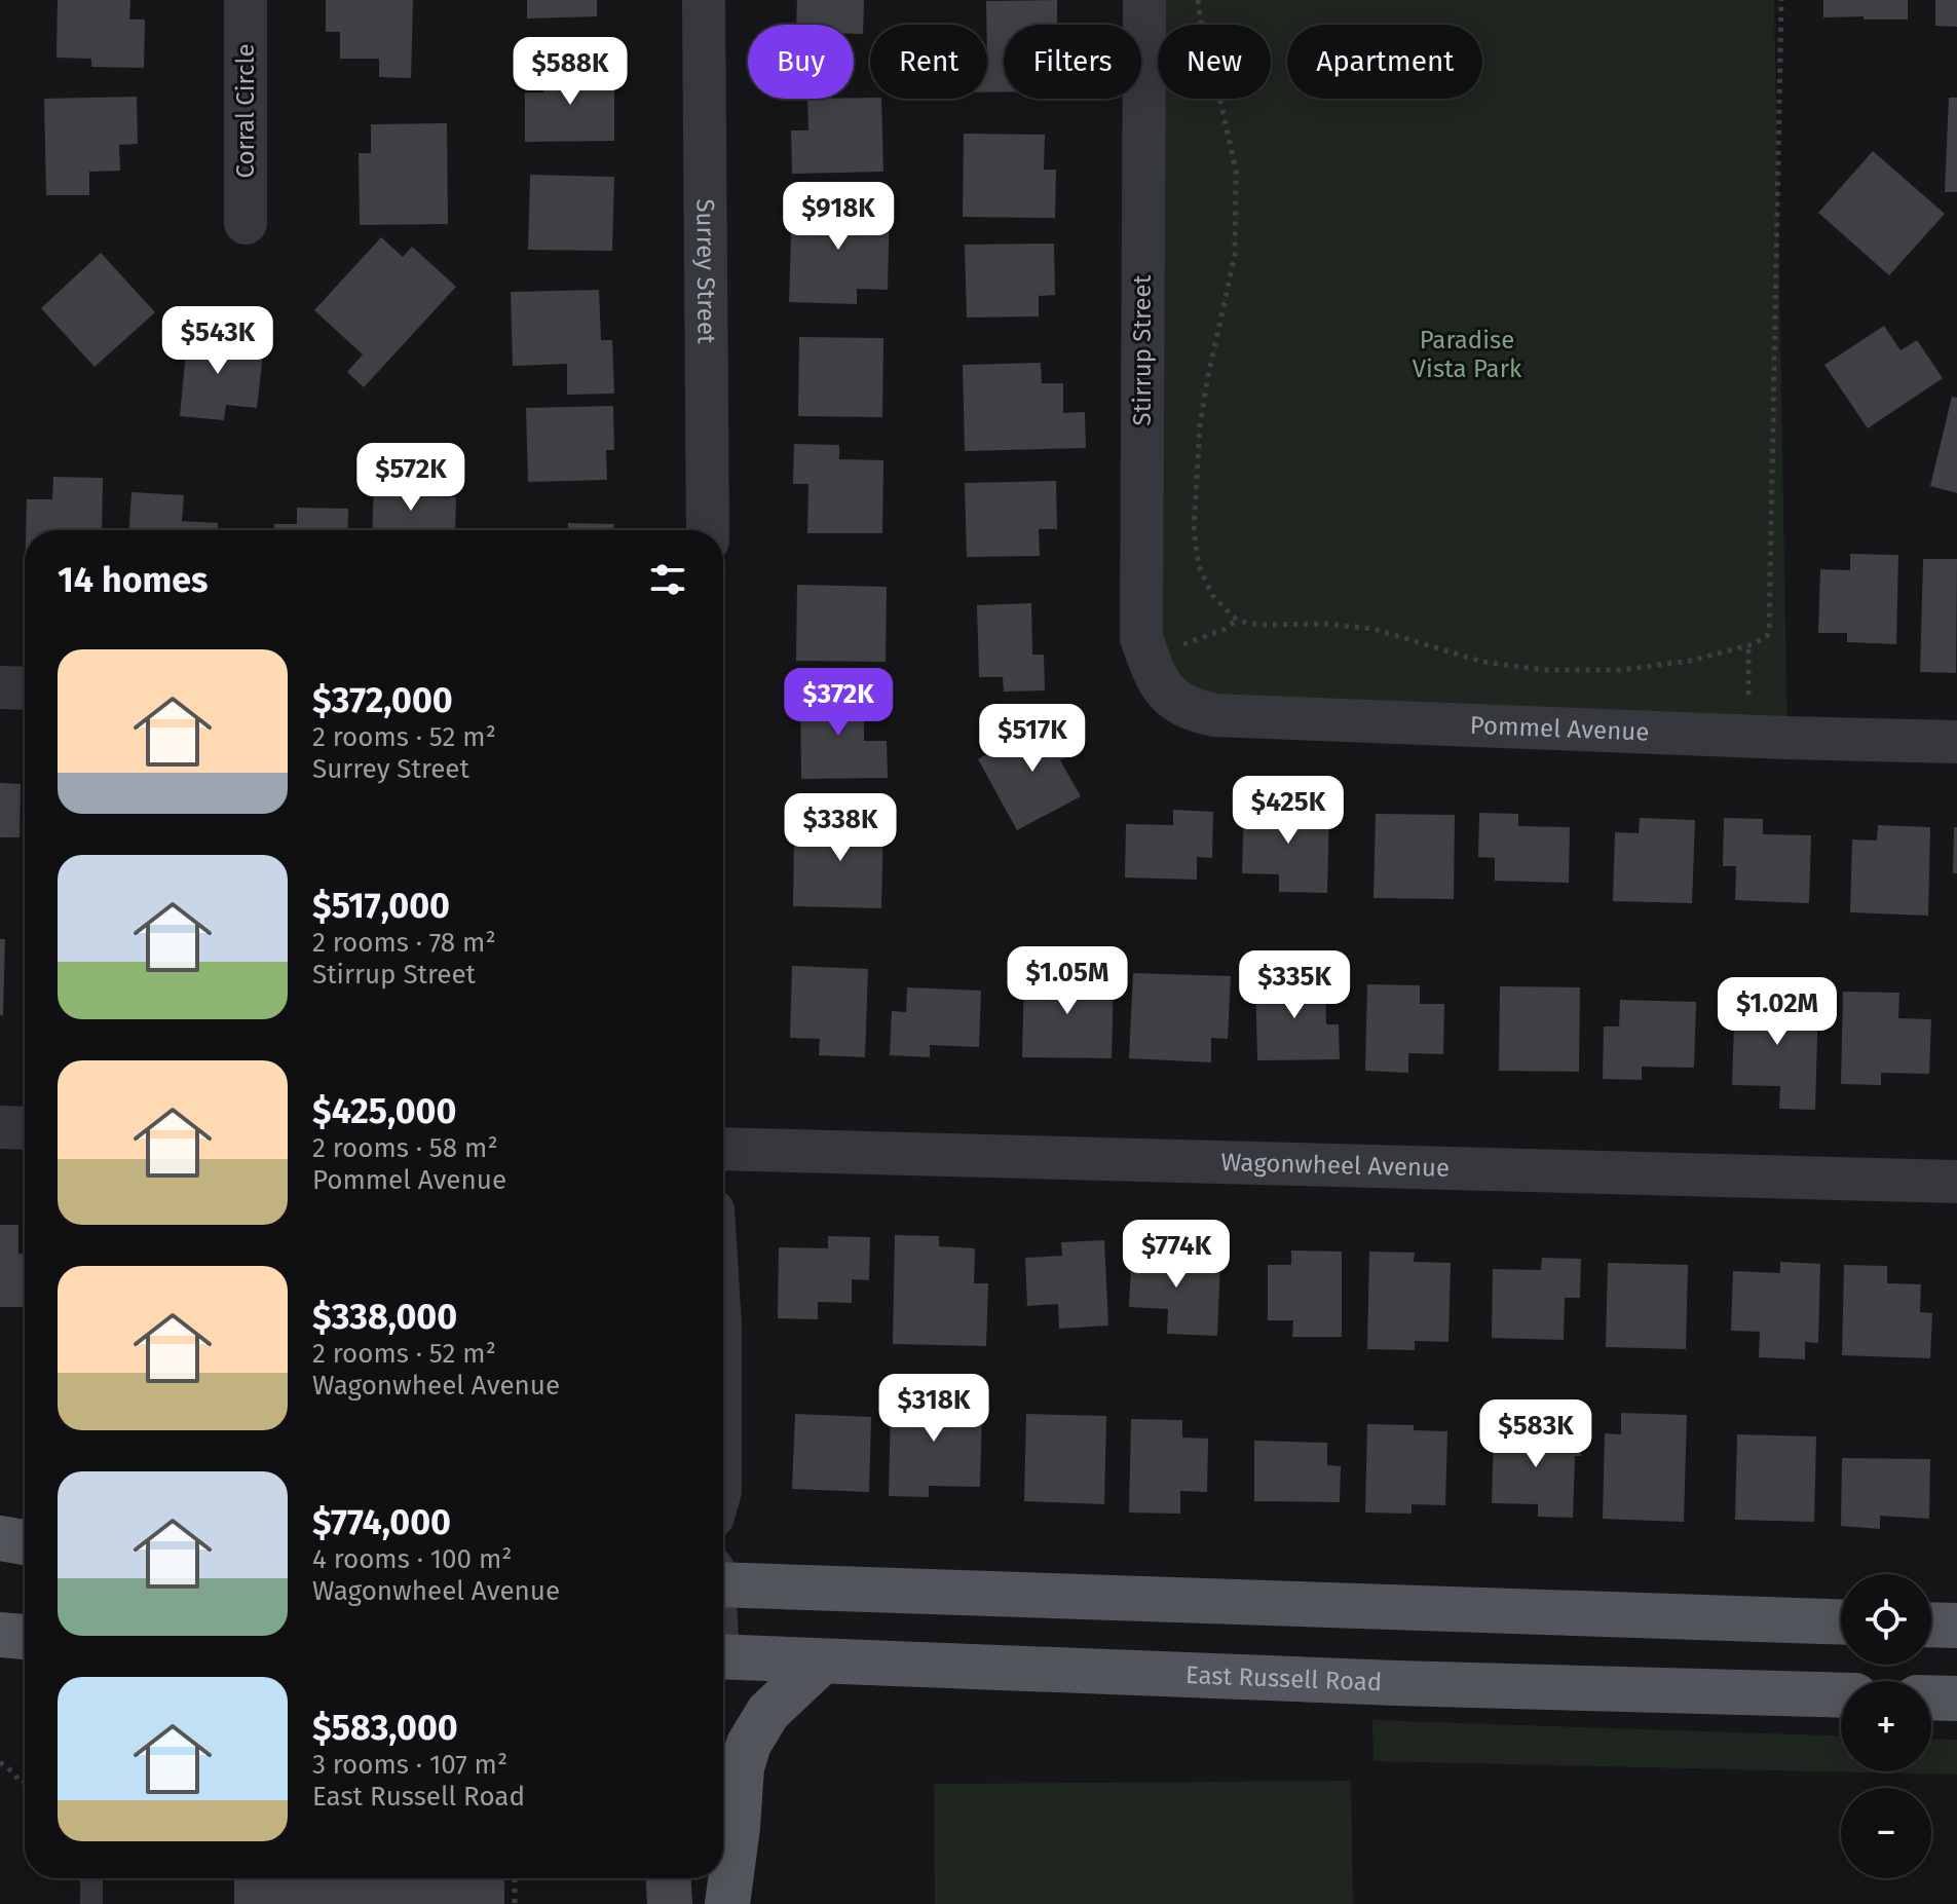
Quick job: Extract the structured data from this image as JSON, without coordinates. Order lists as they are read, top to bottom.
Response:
{
  "streets": {
    "main road": ["East Russell Road"],
    "street": [
      "Corral Circle",
      "Surrey Street",
      "Stirrup Street",
      "Pommel Avenue",
      "Wagonwheel Avenue"
    ]
  },
  "crossings": [
    ["Stirrup Street", "Pommel Avenue"]
  ],
  "parks": ["Paradise Vista Park"],
  "page": {
    "chip": [
      "Buy",
      "Rent",
      "Filters",
      "New",
      "Apartment"
    ],
    "price": [
      "$588K",
      "$918K",
      "$543K",
      "$572K",
      "$372K",
      "$517K",
      "$425K",
      "$338K",
      "$1.05M",
      "$335K",
      "$1.02M",
      "$774K",
      "$318K",
      "$583K"
    ],
    "heading": "14 homes",
    "list": [
      {
        "name": "$372,000",
        "note": "2 rooms · 52 m² · Surrey Street"
      },
      {
        "name": "$517,000",
        "note": "2 rooms · 78 m² · Stirrup Street"
      },
      {
        "name": "$425,000",
        "note": "2 rooms · 58 m² · Pommel Avenue"
      },
      {
        "name": "$338,000",
        "note": "2 rooms · 52 m² · Wagonwheel Avenue"
      },
      {
        "name": "$774,000",
        "note": "4 rooms · 100 m² · Wagonwheel Avenue"
      },
      {
        "name": "$583,000",
        "note": "3 rooms · 107 m² · East Russell Road"
      }
    ],
    "map_buttons": ["+", "−"]
  }
}
